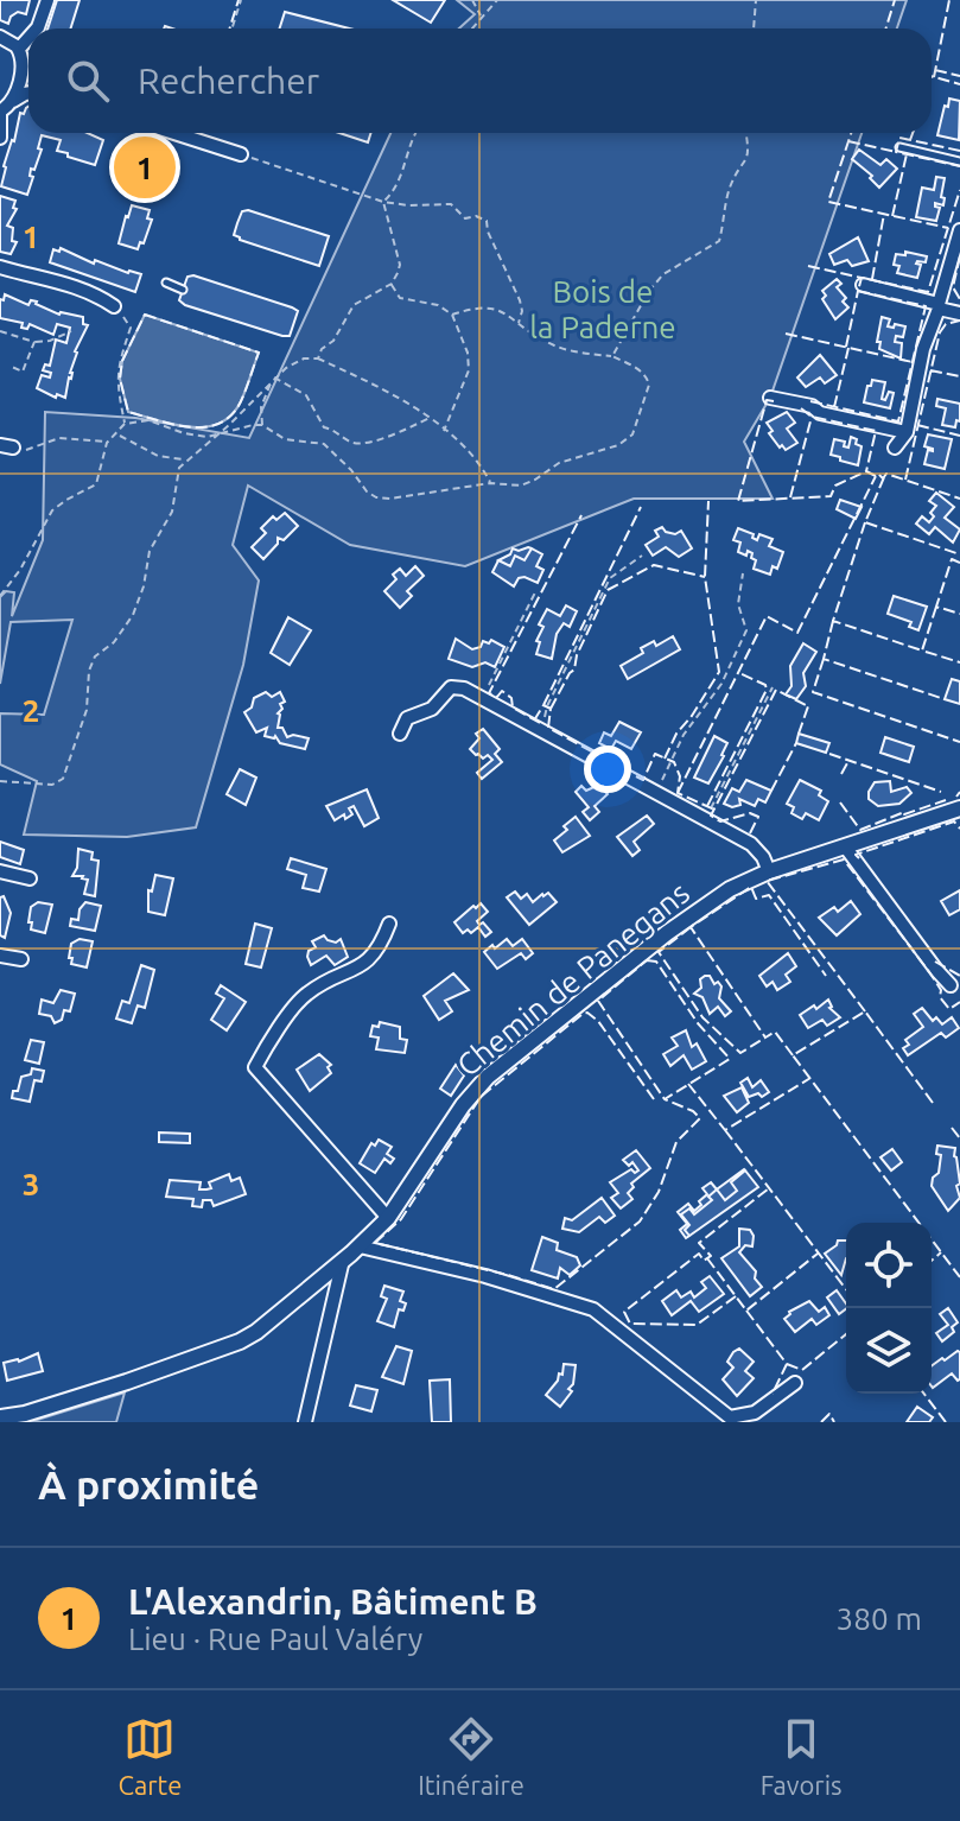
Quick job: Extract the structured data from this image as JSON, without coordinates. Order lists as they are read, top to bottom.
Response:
{
  "streets": {
    "street": ["Chemin de Panegans"]
  },
  "parks": ["Bois de la Paderne"],
  "page": {
    "search": "Rechercher",
    "pins": "1",
    "heading": "À proximité",
    "list": [
      {
        "mark": "1",
        "name": "L'Alexandrin, Bâtiment B",
        "note": "Lieu · Rue Paul Valéry",
        "value": "380 m"
      }
    ],
    "nav": ["Carte", "Itinéraire", "Favoris"]
  },
  "grid": {
    "rows": ["1", "2", "3"]
  }
}
